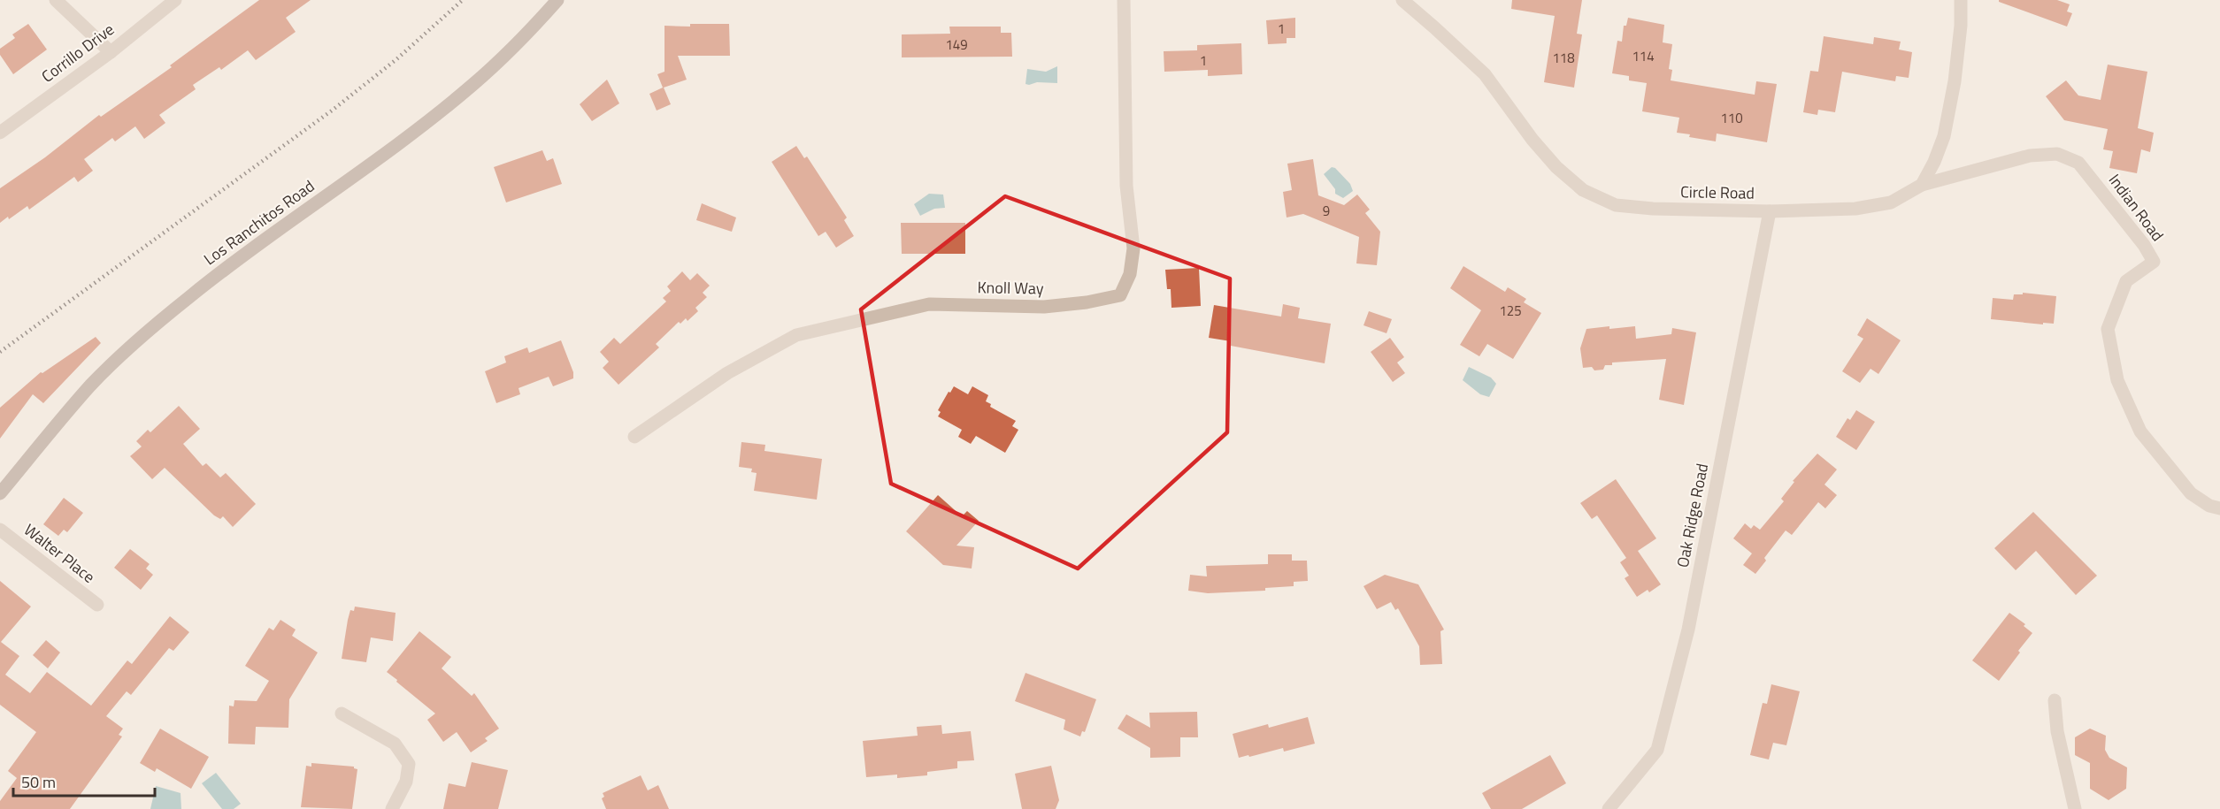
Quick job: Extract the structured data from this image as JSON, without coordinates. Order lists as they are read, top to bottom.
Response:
{
  "streets": {
    "main road": ["Los Ranchitos Road"],
    "street": [
      "Corrillo Drive",
      "Circle Road",
      "Indian Road",
      "Knoll Way",
      "Oak Ridge Road",
      "Walter Place"
    ]
  },
  "crossings": [
    ["Circle Road", "Indian Road"],
    ["Circle Road", "Oak Ridge Road"]
  ],
  "house_numbers": [
    "1",
    "149",
    "114",
    "118",
    "1",
    "110",
    "9",
    "125"
  ],
  "scale_bar": "50 m"
}
